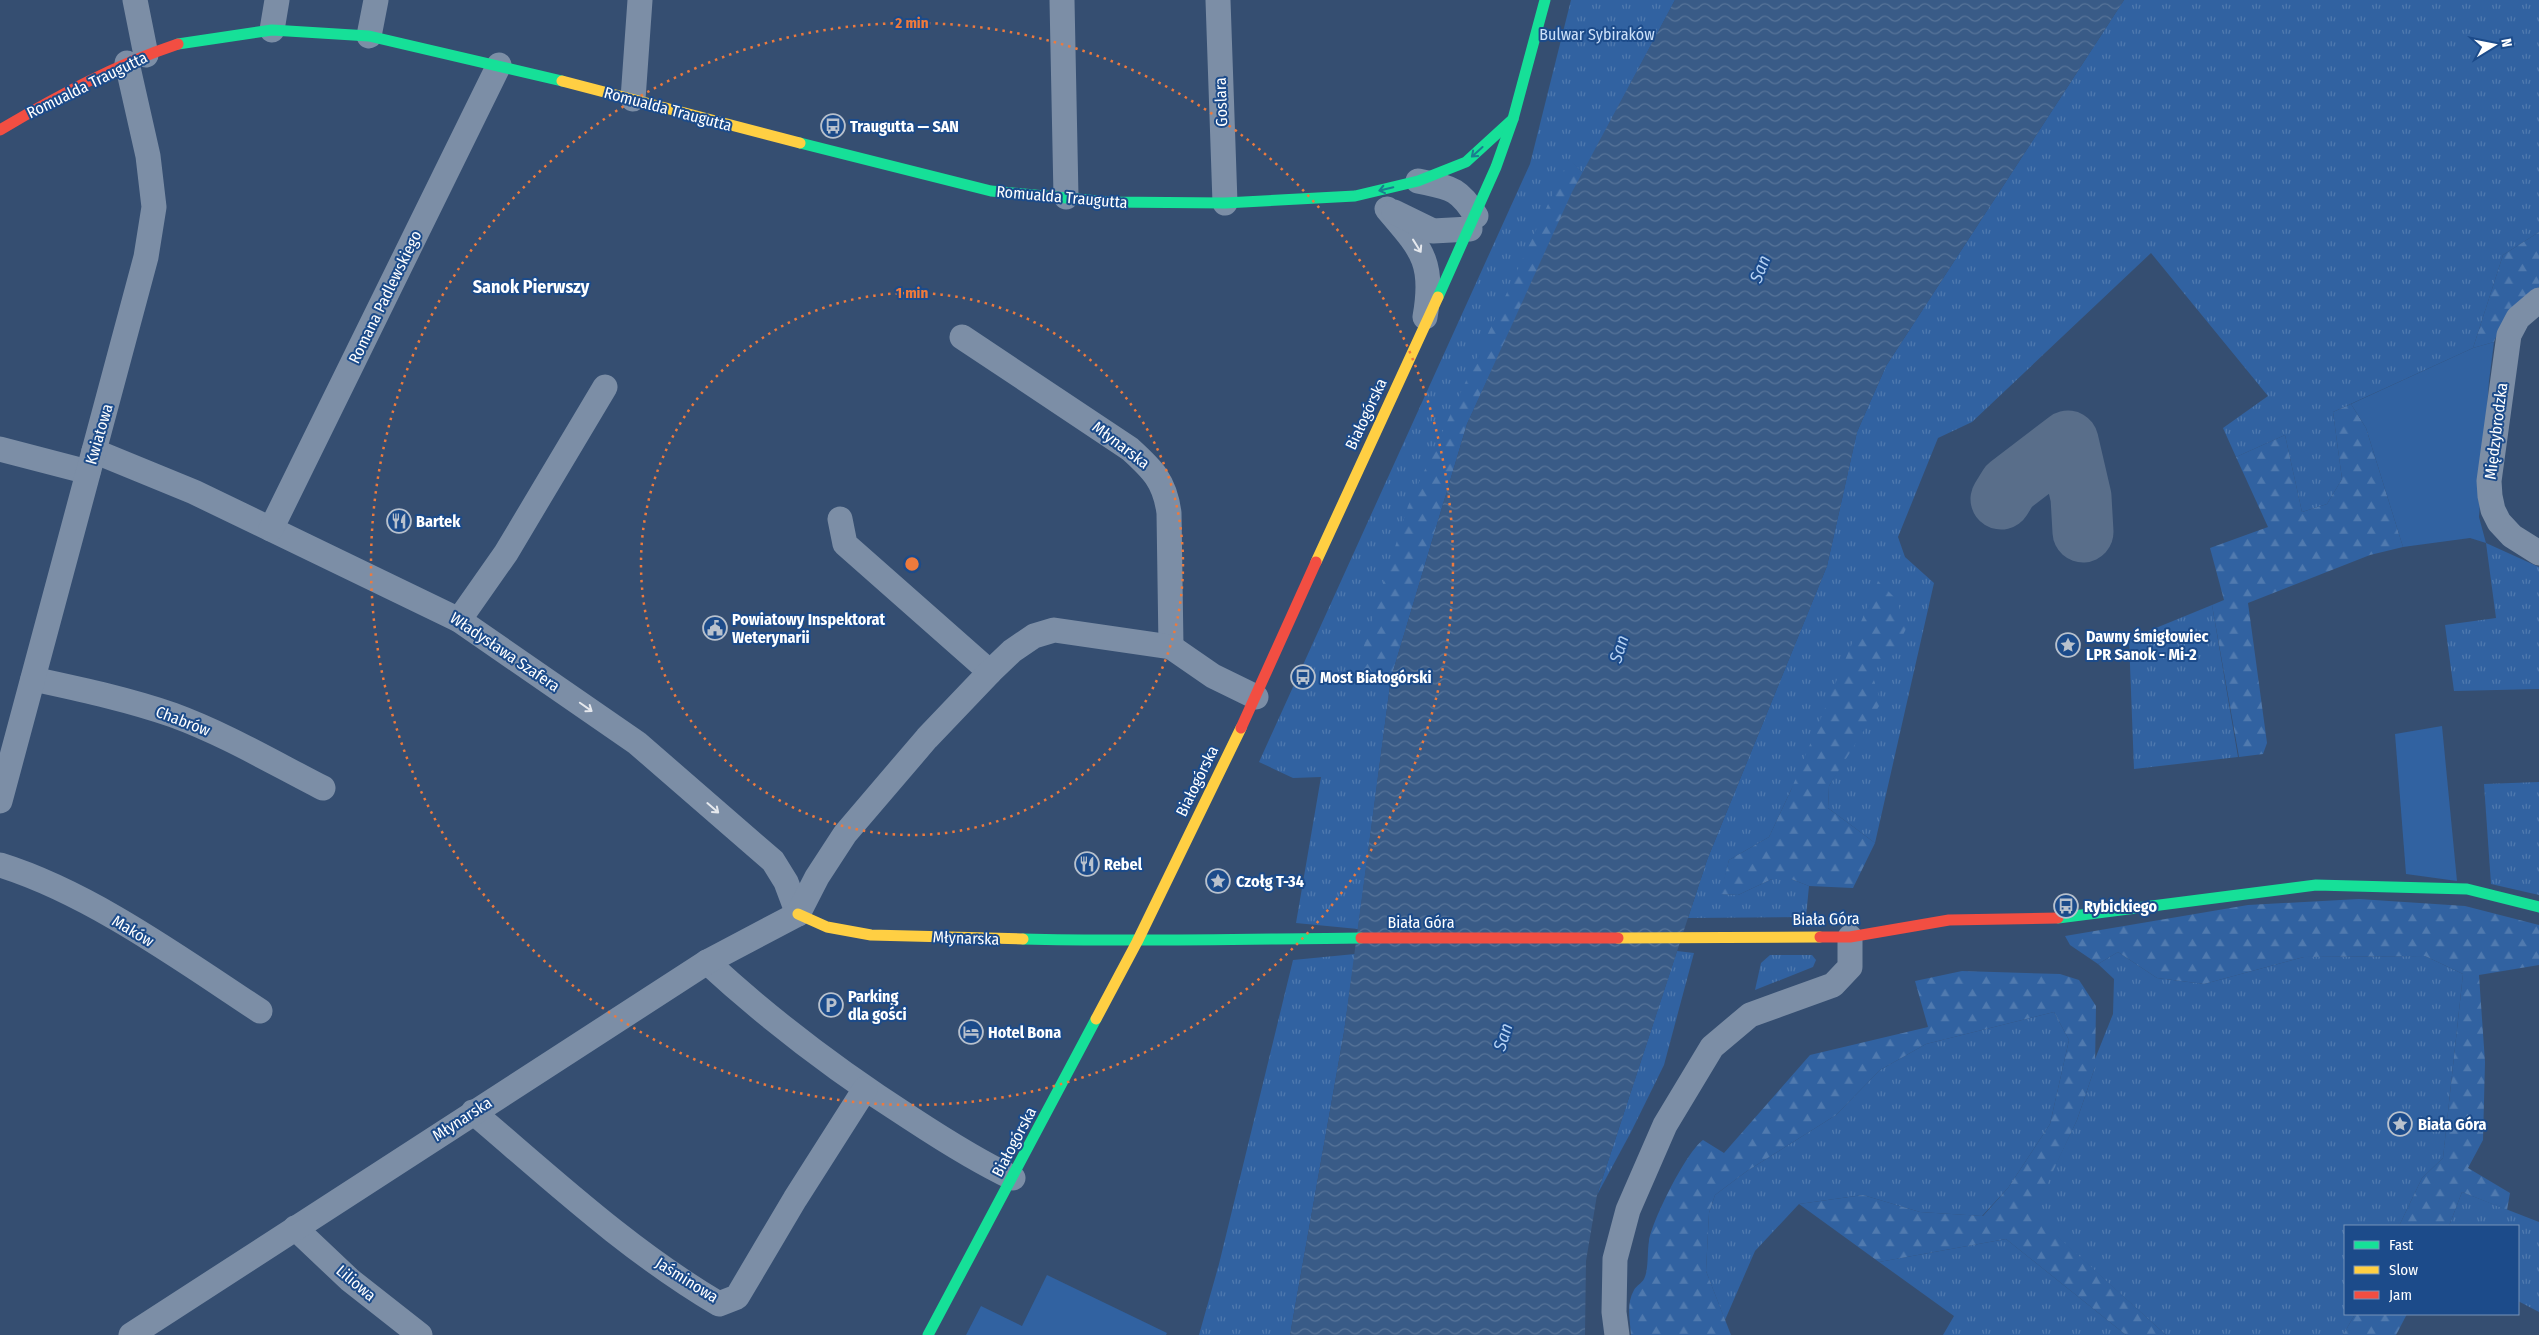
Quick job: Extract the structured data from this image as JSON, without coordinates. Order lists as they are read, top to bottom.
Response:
{
  "streets": {
    "street": [
      "Romualda Traugutta",
      "Goslara",
      "Romana Padlewskiego",
      "Białogórska",
      "Międzybrodzka",
      "Kwiatowa",
      "Młynarska",
      "Władysława Szafera",
      "Chabrów",
      "Biała Góra",
      "Maków",
      "Jaśminowa",
      "Liliowa"
    ]
  },
  "crossings": [
    ["Romualda Traugutta", "Goslara"],
    ["Romualda Traugutta", "Romana Padlewskiego"],
    ["Romualda Traugutta", "Białogórska"],
    ["Romualda Traugutta", "Kwiatowa"],
    ["Romana Padlewskiego", "Władysława Szafera"],
    ["Białogórska", "Młynarska"],
    ["Białogórska", "Biała Góra"],
    ["Kwiatowa", "Władysława Szafera"],
    ["Kwiatowa", "Chabrów"],
    ["Młynarska", "Władysława Szafera"],
    ["Młynarska", "Biała Góra"],
    ["Młynarska", "Jaśminowa"],
    ["Młynarska", "Liliowa"]
  ],
  "one_way": ["Władysława Szafera"],
  "districts": ["Sanok Pierwszy"],
  "water": ["San"],
  "parks": ["Bulwar Sybiraków"],
  "places": {
    "bus stop": ["Traugutta — SAN", "Most Białogórski", "Rybickiego"],
    "restaurant": ["Bartek", "Rebel"],
    "public building": ["Powiatowy Inspektorat Weterynarii"],
    "place": ["Dawny śmigłowiec LPR Sanok - Mi-2", "Czołg T-34", "Biała Góra"],
    "parking": ["Parking dla gości"],
    "hotel": ["Hotel Bona"]
  },
  "legend": ["Fast", "Slow", "Jam"],
  "north": "right",
  "rings": ["2 min", "1 min"]
}
